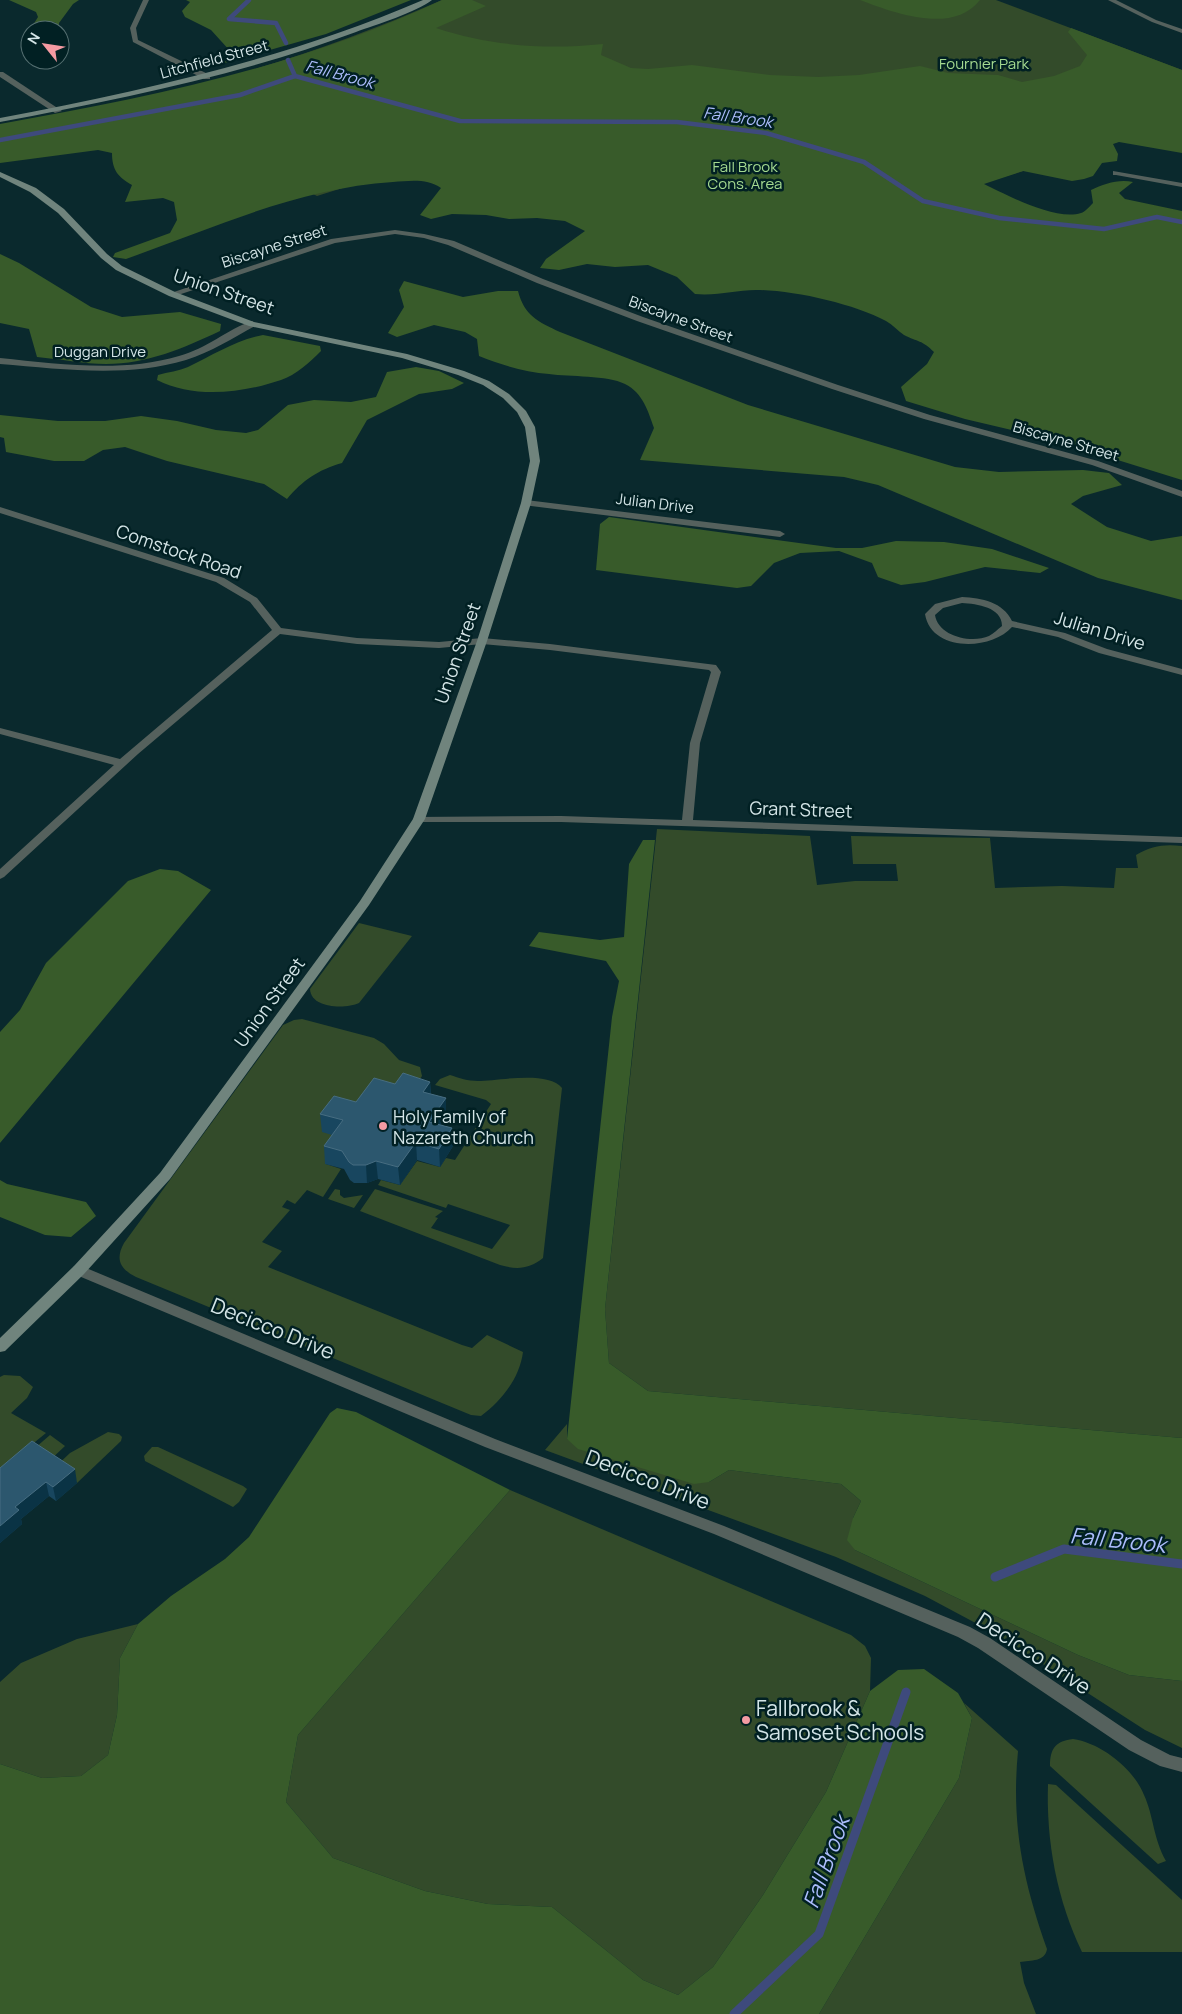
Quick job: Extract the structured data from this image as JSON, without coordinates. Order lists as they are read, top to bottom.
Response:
{
  "streets": {
    "street": [
      "Litchfield Street",
      "Biscayne Street",
      "Union Street",
      "Duggan Drive",
      "Julian Drive",
      "Comstock Road",
      "Grant Street",
      "Decicco Drive"
    ]
  },
  "crossings": [
    ["Biscayne Street", "Union Street"],
    ["Union Street", "Duggan Drive"],
    ["Union Street", "Julian Drive"],
    ["Union Street", "Grant Street"],
    ["Union Street", "Decicco Drive"]
  ],
  "water": ["Fall Brook"],
  "parks": ["Fournier Park", "Fall Brook Cons. Area"],
  "places": ["Holy Family of Nazareth Church", "Fallbrook & Samoset Schools"],
  "north": "top left"
}
